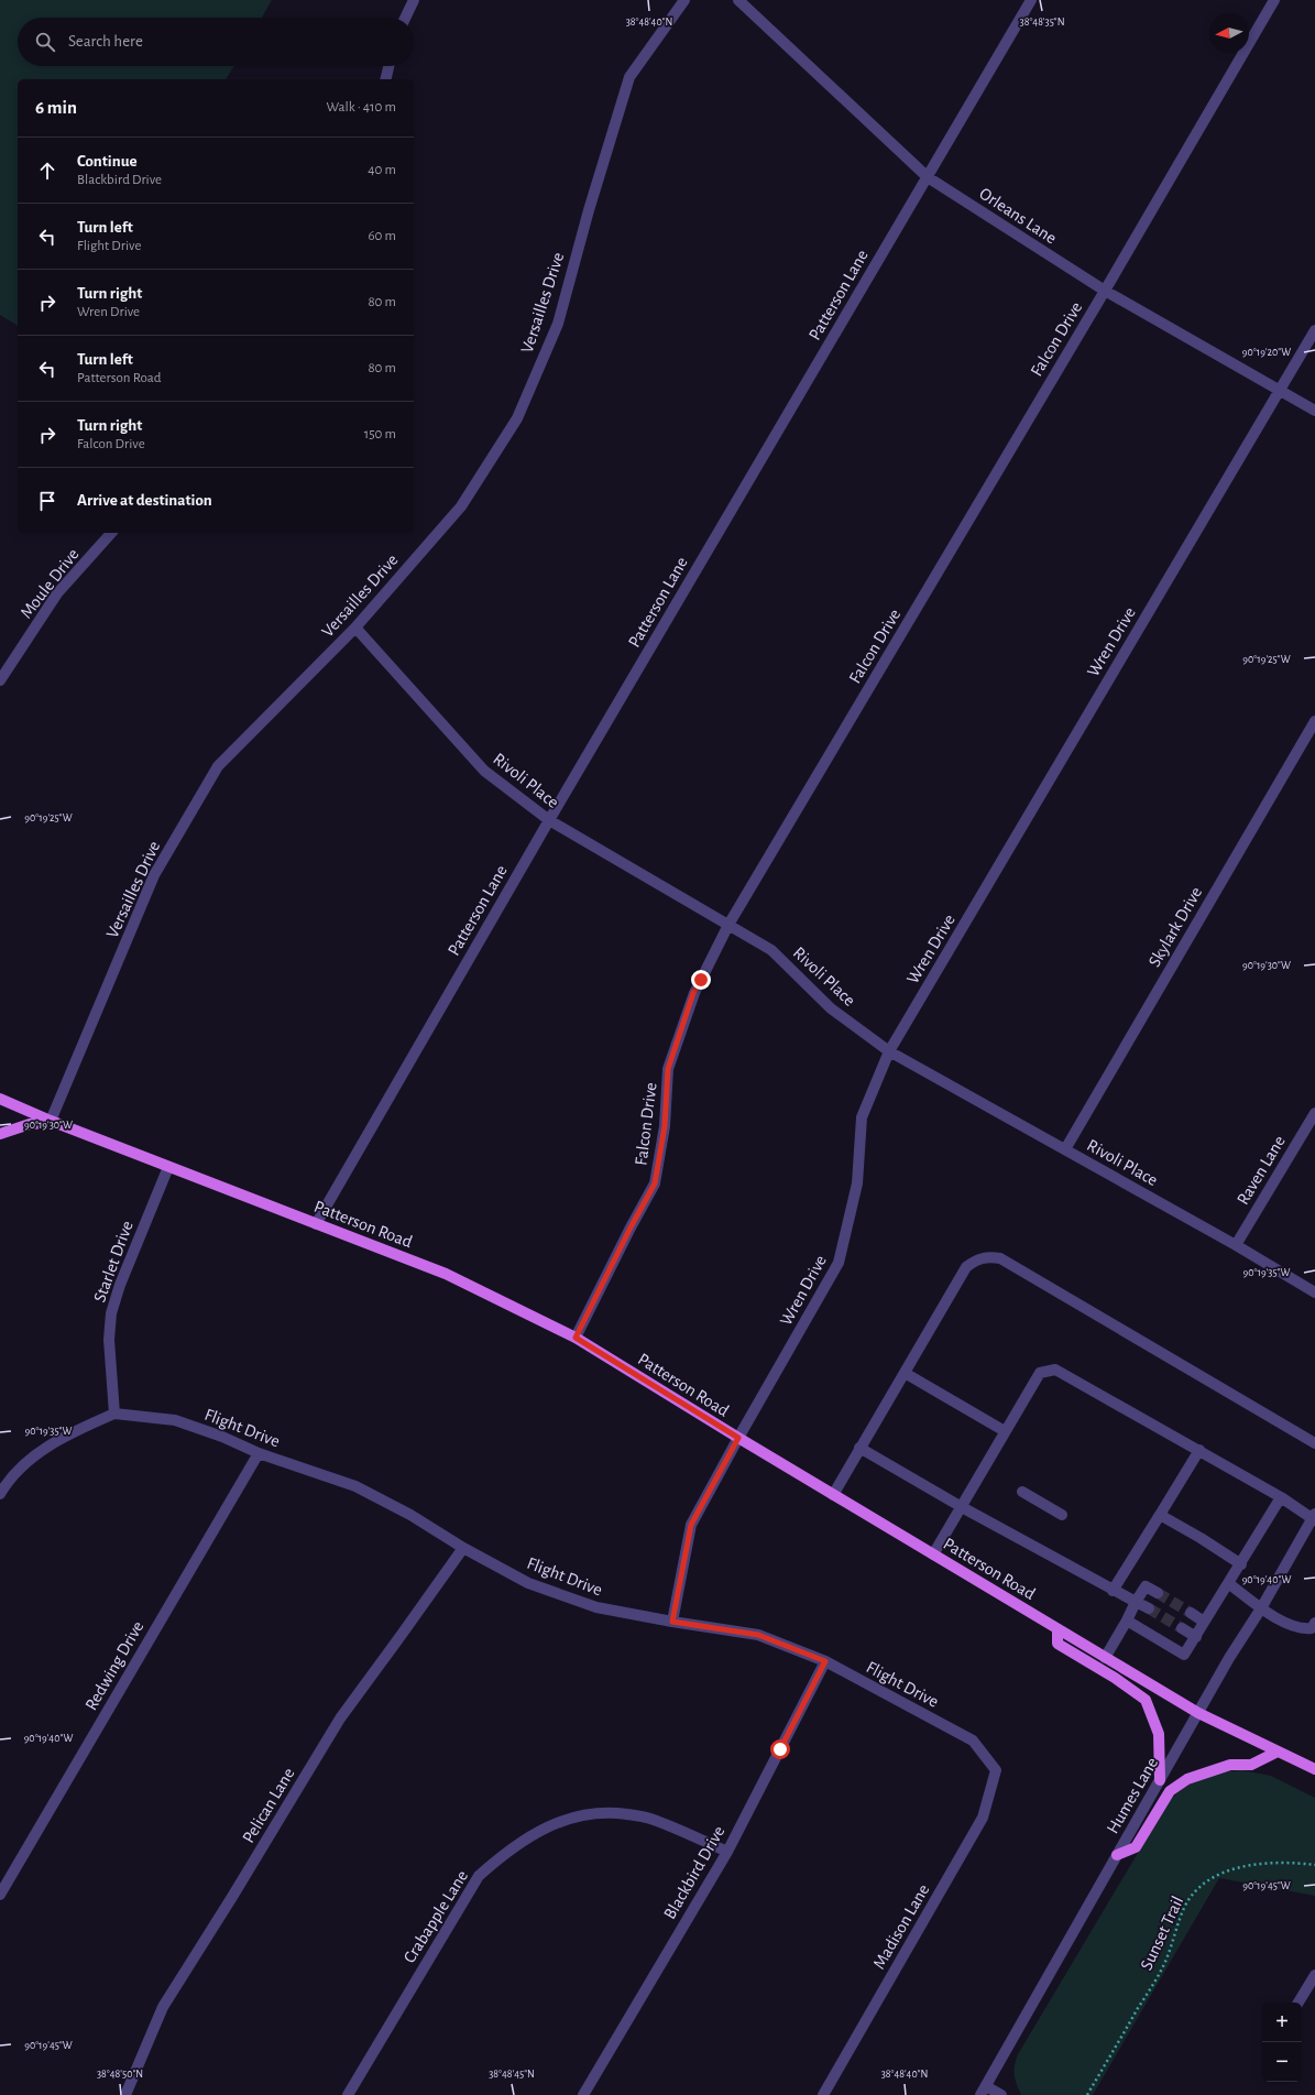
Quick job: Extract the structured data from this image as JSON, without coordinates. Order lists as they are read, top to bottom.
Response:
{
  "streets": {
    "main road": ["Patterson Road"],
    "street": [
      "Orleans Lane",
      "Patterson Lane",
      "Versailles Drive",
      "Falcon Drive",
      "Moule Drive",
      "Wren Drive",
      "Rivoli Place",
      "Skylark Drive",
      "Raven Lane",
      "Starlet Drive",
      "Flight Drive",
      "Redwing Drive",
      "Humes Lane",
      "Pelican Lane",
      "Blackbird Drive",
      "Crabapple Lane",
      "Madison Lane"
    ],
    "path": ["Sunset Trail"]
  },
  "crossings": [
    ["Orleans Lane", "Patterson Lane"],
    ["Orleans Lane", "Falcon Drive"],
    ["Orleans Lane", "Wren Drive"],
    ["Patterson Lane", "Rivoli Place"],
    ["Patterson Lane", "Patterson Road"],
    ["Versailles Drive", "Rivoli Place"],
    ["Versailles Drive", "Patterson Road"],
    ["Falcon Drive", "Rivoli Place"],
    ["Falcon Drive", "Patterson Road"],
    ["Wren Drive", "Rivoli Place"],
    ["Wren Drive", "Patterson Road"],
    ["Wren Drive", "Flight Drive"],
    ["Rivoli Place", "Skylark Drive"],
    ["Rivoli Place", "Raven Lane"],
    ["Patterson Road", "Starlet Drive"],
    ["Patterson Road", "Humes Lane"],
    ["Starlet Drive", "Flight Drive"],
    ["Flight Drive", "Redwing Drive"],
    ["Flight Drive", "Pelican Lane"],
    ["Flight Drive", "Blackbird Drive"],
    ["Flight Drive", "Madison Lane"],
    ["Blackbird Drive", "Crabapple Lane"]
  ],
  "north": "left",
  "page": {
    "search": "Search here",
    "heading": ["6 min", "Walk · 410 m"],
    "list": [
      ["Continue", "Blackbird Drive", "40 m"],
      ["Turn left", "Flight Drive", "60 m"],
      ["Turn right", "Wren Drive", "80 m"],
      ["Turn left", "Patterson Road", "80 m"],
      ["Turn right", "Falcon Drive", "150 m"],
      "Arrive at destination"
    ],
    "map_buttons": ["+", "−"]
  },
  "coordinates": [
    "38°48'40\"N",
    "38°48'35\"N",
    "90°19'20\"W",
    "90°19'25\"W",
    "90°19'30\"W",
    "90°19'35\"W",
    "90°19'40\"W",
    "90°19'45\"W",
    "38°48'50\"N",
    "38°48'45\"N"
  ]
}
